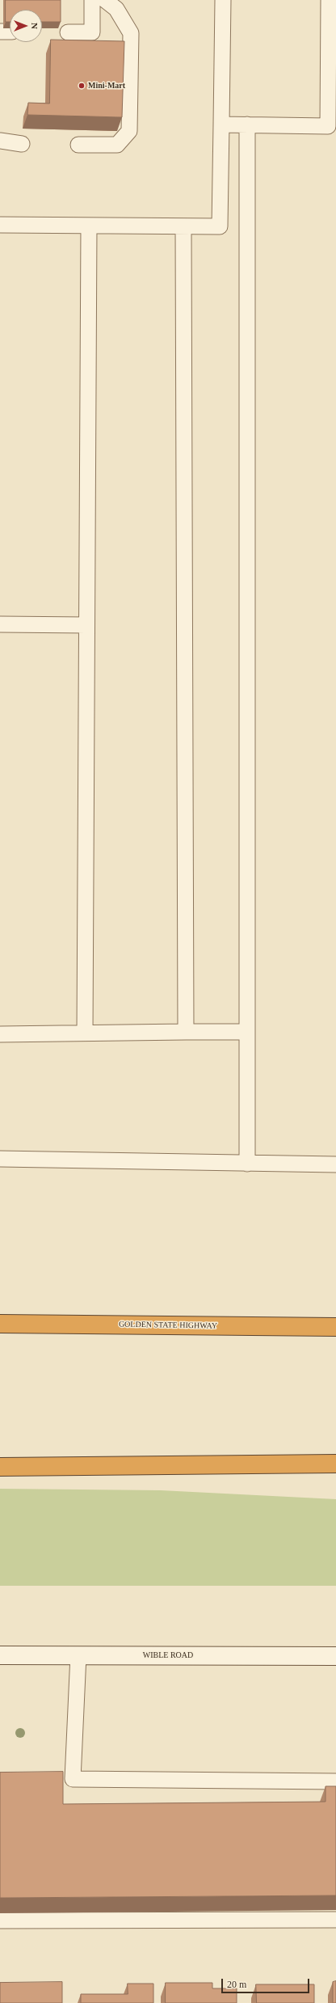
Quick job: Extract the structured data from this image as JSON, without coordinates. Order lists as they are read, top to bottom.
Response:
{
  "streets": {
    "highway": ["GOLDEN STATE HIGHWAY"],
    "street": ["WIBLE ROAD"]
  },
  "places": ["Mini-Mart"],
  "scale_bar": "20 m",
  "north": "right"
}
